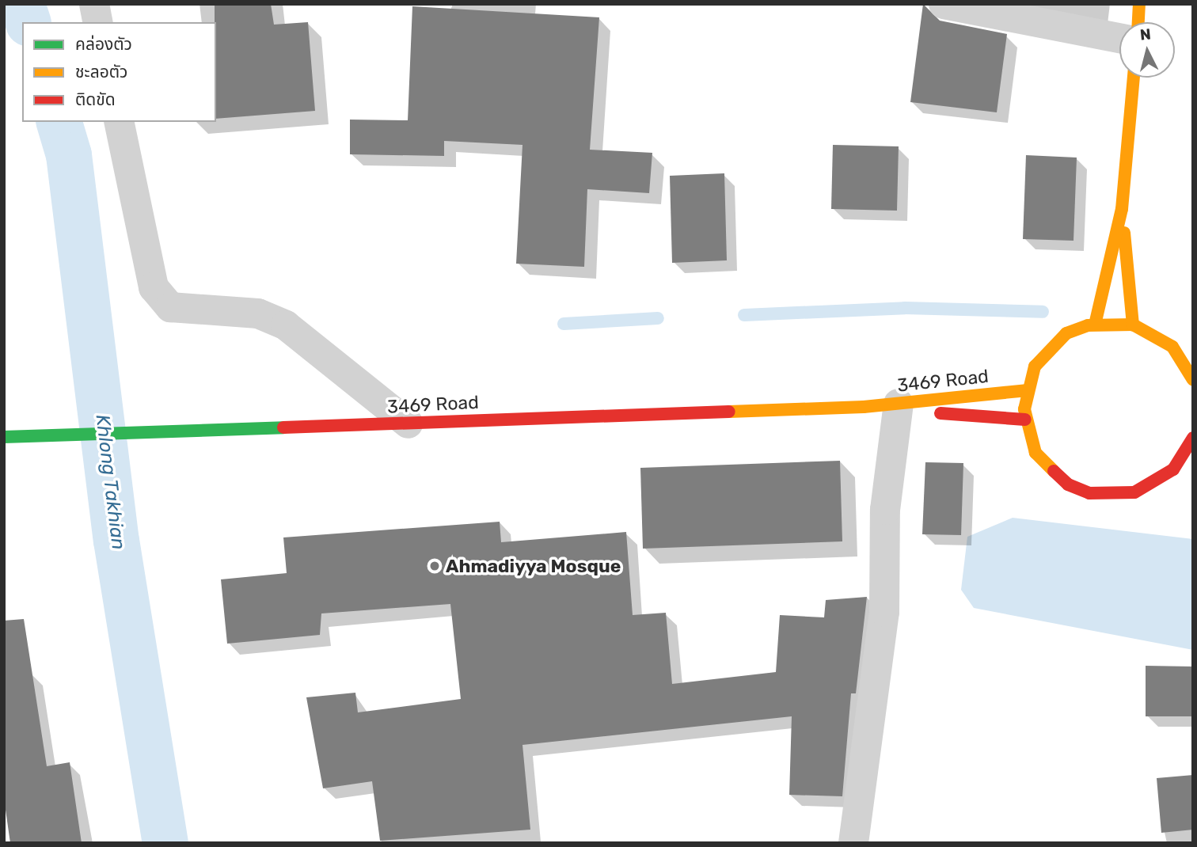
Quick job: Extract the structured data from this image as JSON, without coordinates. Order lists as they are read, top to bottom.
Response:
{
  "streets": {
    "street": ["3469 Road"]
  },
  "water": ["Khlong Takhian"],
  "places": ["Ahmadiyya Mosque"],
  "legend": ["คล่องตัว", "ชะลอตัว", "ติดขัด"],
  "north": "top"
}
